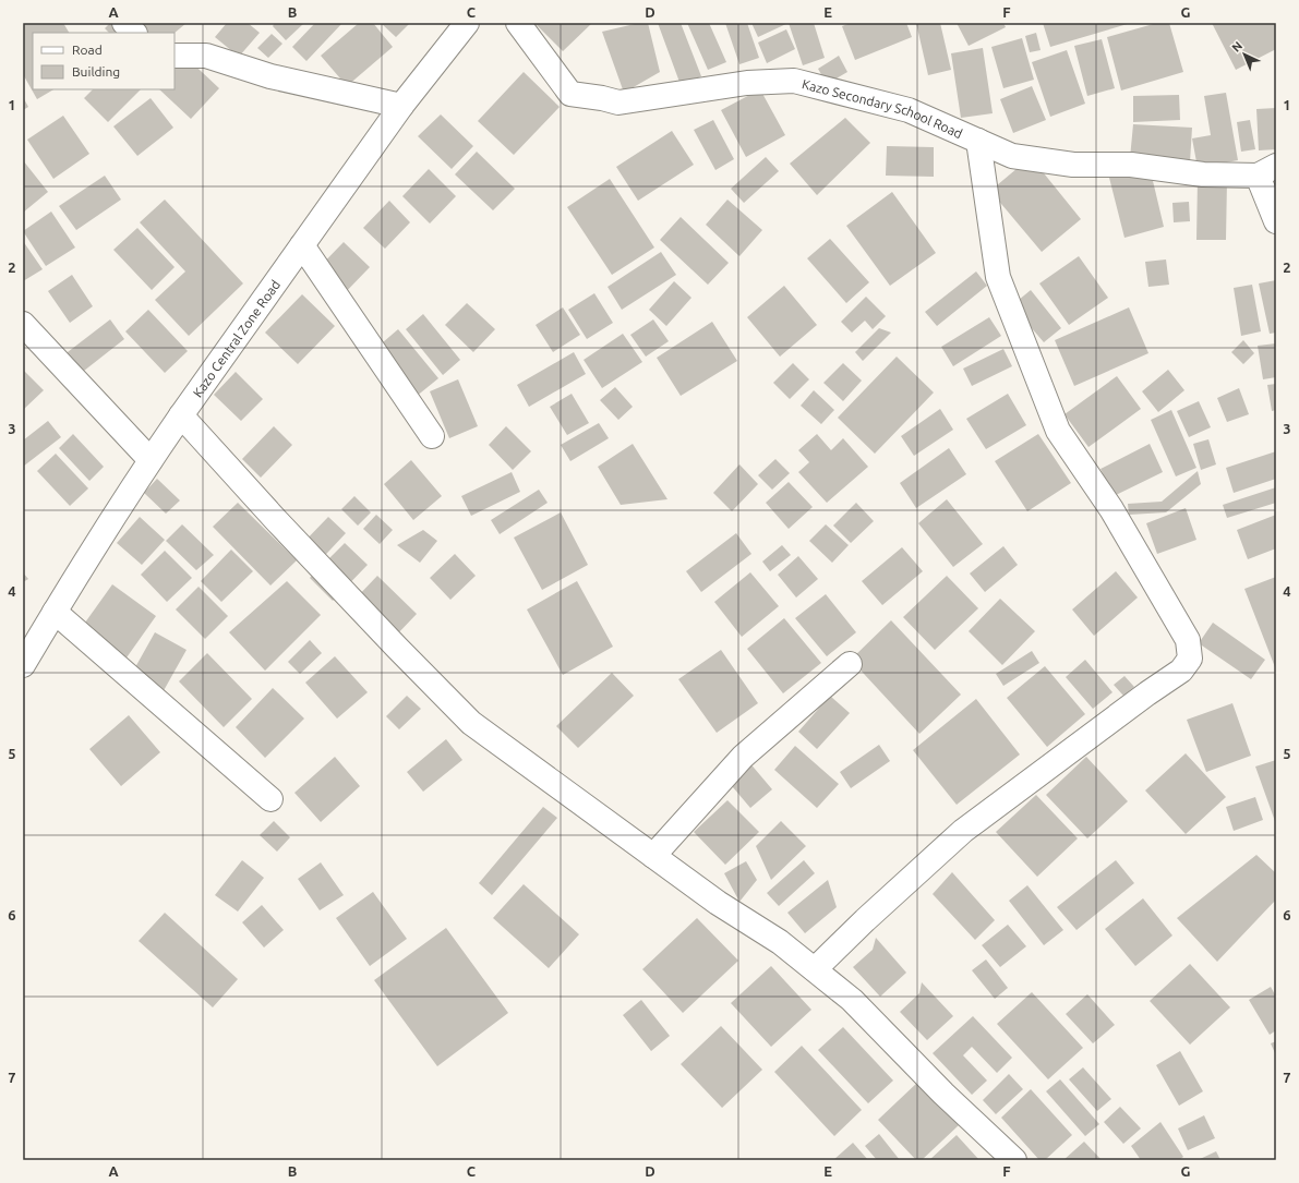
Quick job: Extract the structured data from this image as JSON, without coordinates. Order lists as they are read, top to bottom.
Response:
{
  "streets": {
    "street": ["Kazo Secondary School Road", "Kazo Central Zone Road"]
  },
  "legend": ["Road", "Building"],
  "north": "top left",
  "grid": {
    "columns": [
      "A",
      "B",
      "C",
      "D",
      "E",
      "F",
      "G"
    ],
    "rows": [
      "1",
      "2",
      "3",
      "4",
      "5",
      "6",
      "7"
    ]
  }
}
